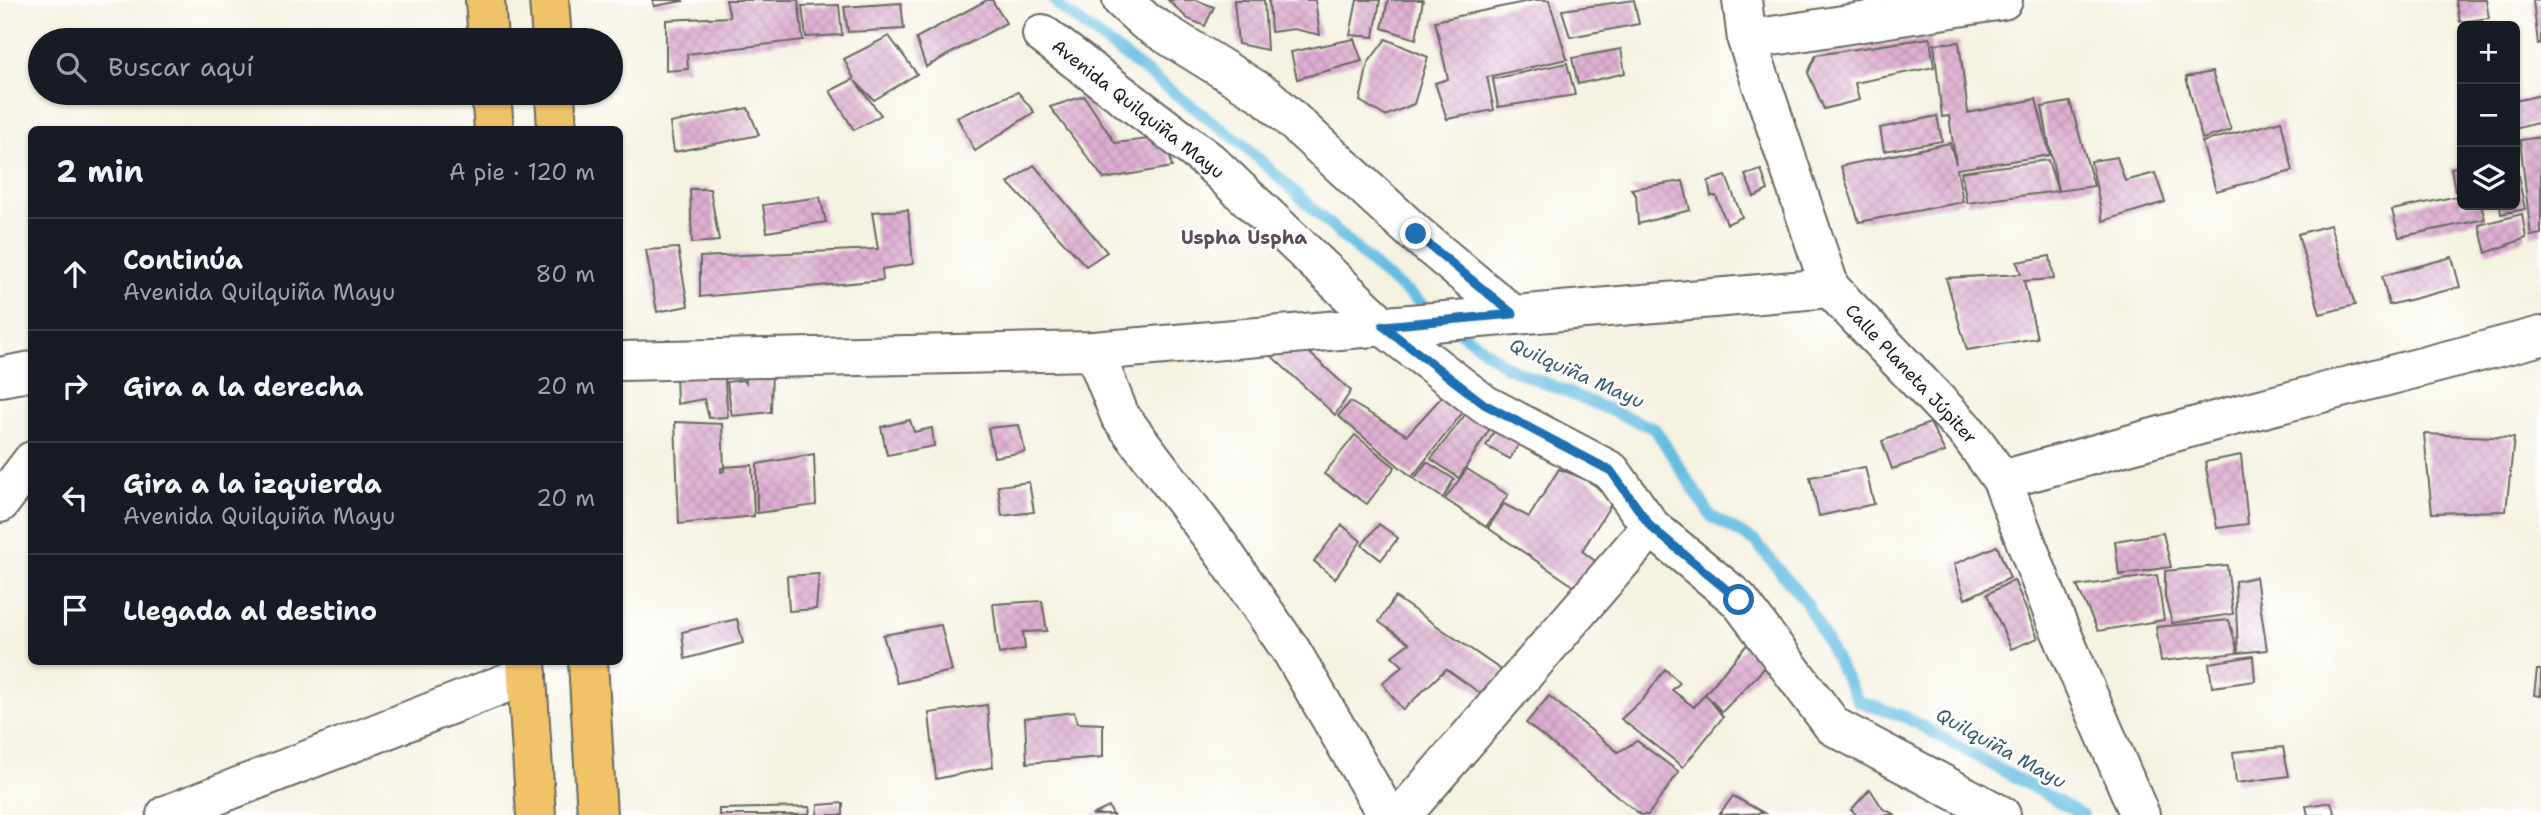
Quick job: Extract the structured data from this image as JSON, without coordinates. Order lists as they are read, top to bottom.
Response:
{
  "streets": {
    "street": ["Avenida Quilquiña Mayu", "Calle Planeta Júpiter"]
  },
  "districts": ["Uspha Uspha"],
  "water": ["Quilquiña Mayu"],
  "page": {
    "map_buttons": ["+", "−"],
    "search": "Buscar aquí",
    "heading": ["2 min", "A pie · 120 m"],
    "list": [
      ["Continúa", "Avenida Quilquiña Mayu", "80 m"],
      ["Gira a la derecha", "20 m"],
      ["Gira a la izquierda", "Avenida Quilquiña Mayu", "20 m"],
      "Llegada al destino"
    ]
  }
}
